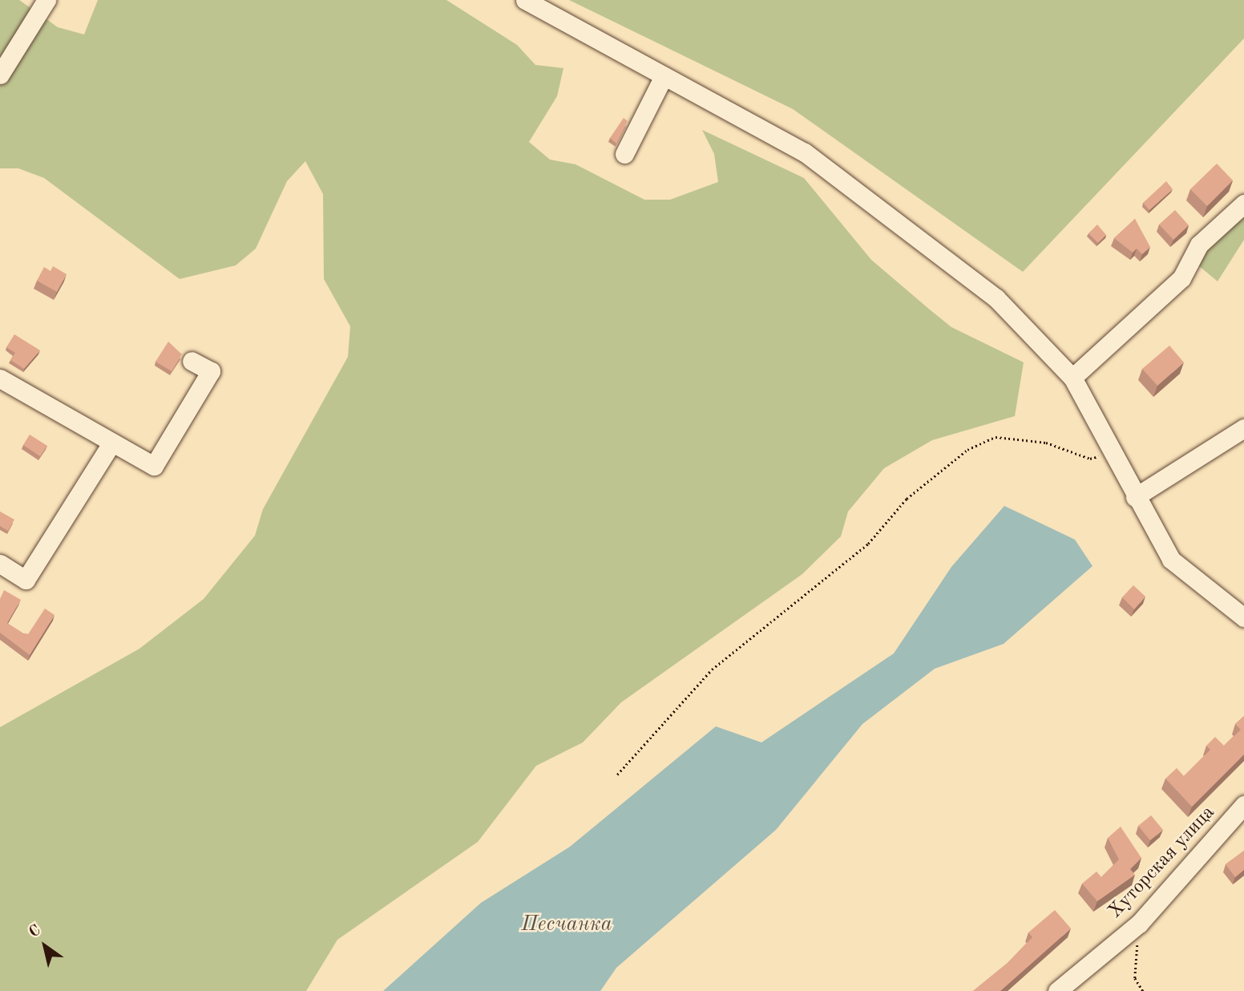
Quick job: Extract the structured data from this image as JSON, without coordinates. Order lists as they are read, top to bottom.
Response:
{
  "streets": {
    "street": ["Хуторская улица"]
  },
  "water": ["Песчанка"],
  "north": "top left"
}
